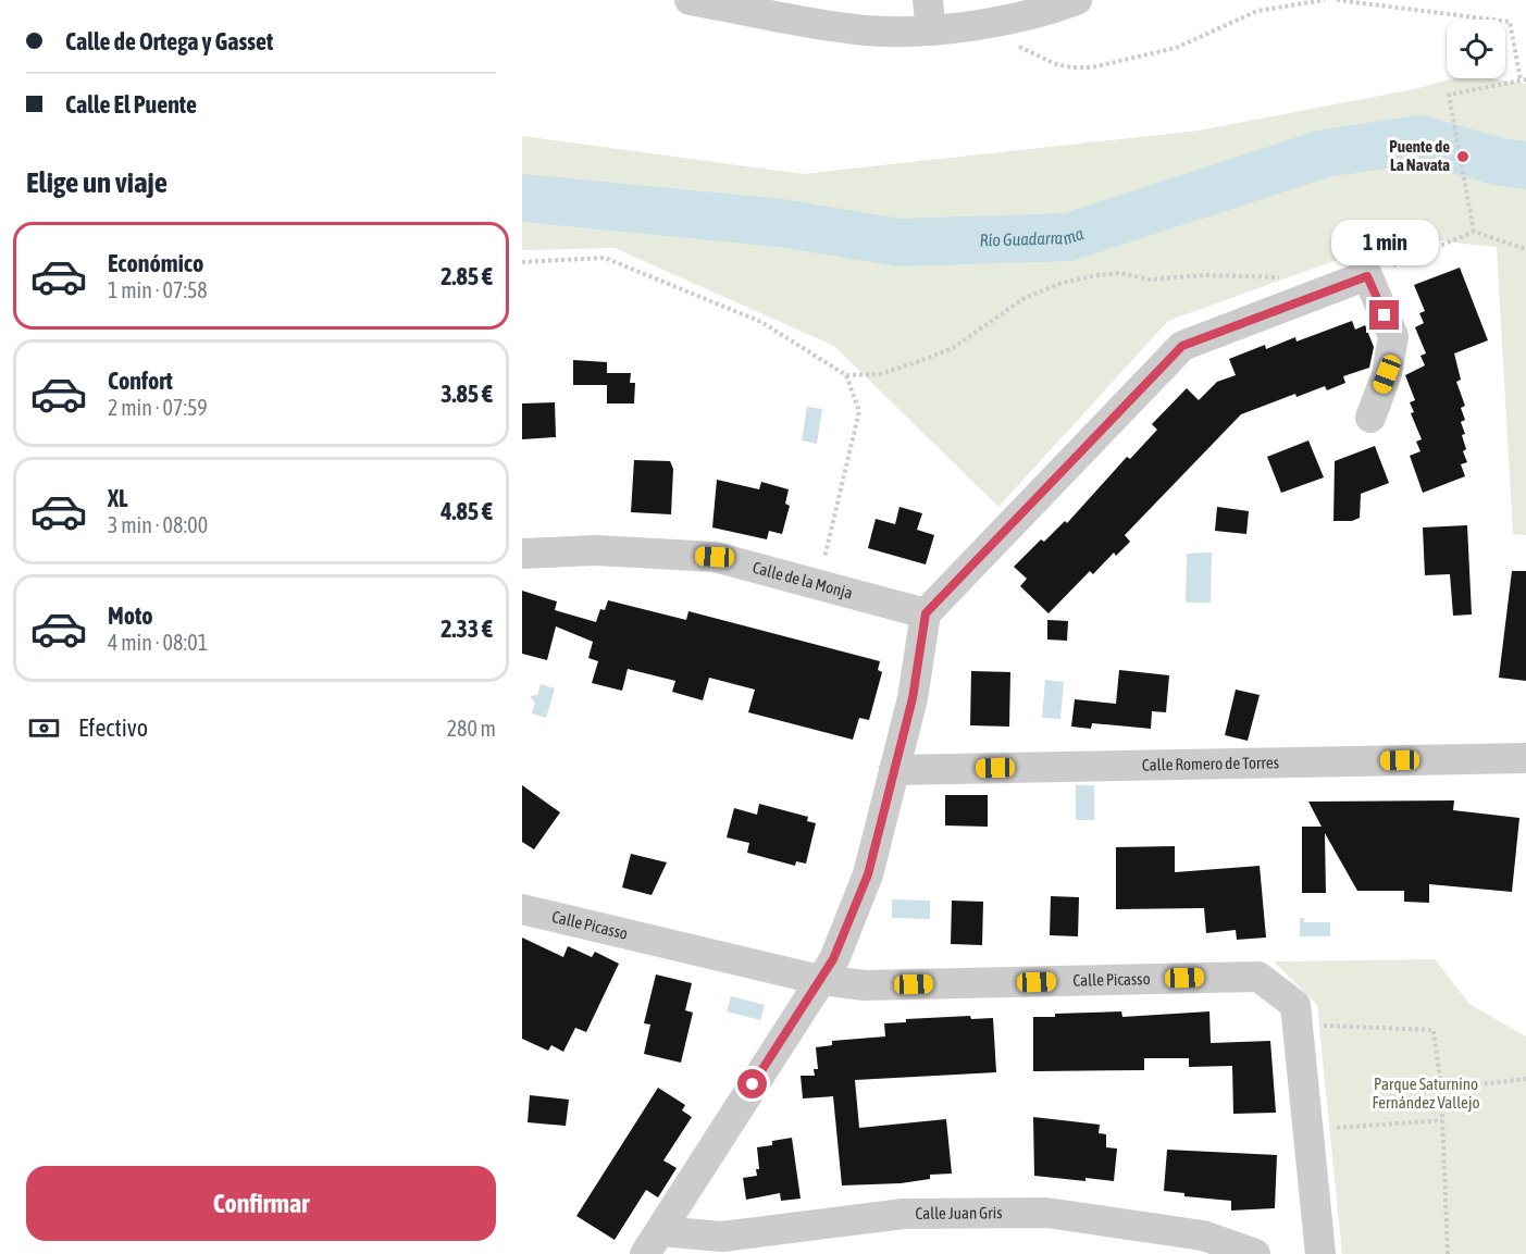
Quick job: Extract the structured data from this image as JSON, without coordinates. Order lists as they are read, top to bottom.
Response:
{
  "streets": {
    "street": [
      "Calle de la Monja",
      "Calle Romero de Torres",
      "Calle Picasso",
      "Calle Juan Gris"
    ]
  },
  "water": ["Río Guadarrama"],
  "parks": ["Parque Saturnino Fernández Vallejo"],
  "places": ["Puente de La Navata"],
  "page": {
    "banner": ["Calle de Ortega y Gasset", "Calle El Puente"],
    "heading": "Elige un viaje",
    "bubble": "1 min",
    "list": [
      {
        "name": "Económico",
        "note": "1 min · 07:58",
        "value": "2.85 €"
      },
      {
        "name": "Confort",
        "note": "2 min · 07:59",
        "value": "3.85 €"
      },
      {
        "name": "XL",
        "note": "3 min · 08:00",
        "value": "4.85 €"
      },
      {
        "name": "Moto",
        "note": "4 min · 08:01",
        "value": "2.33 €"
      }
    ],
    "pay": ["Efectivo", "280 m"],
    "buttons": "Confirmar"
  }
}
